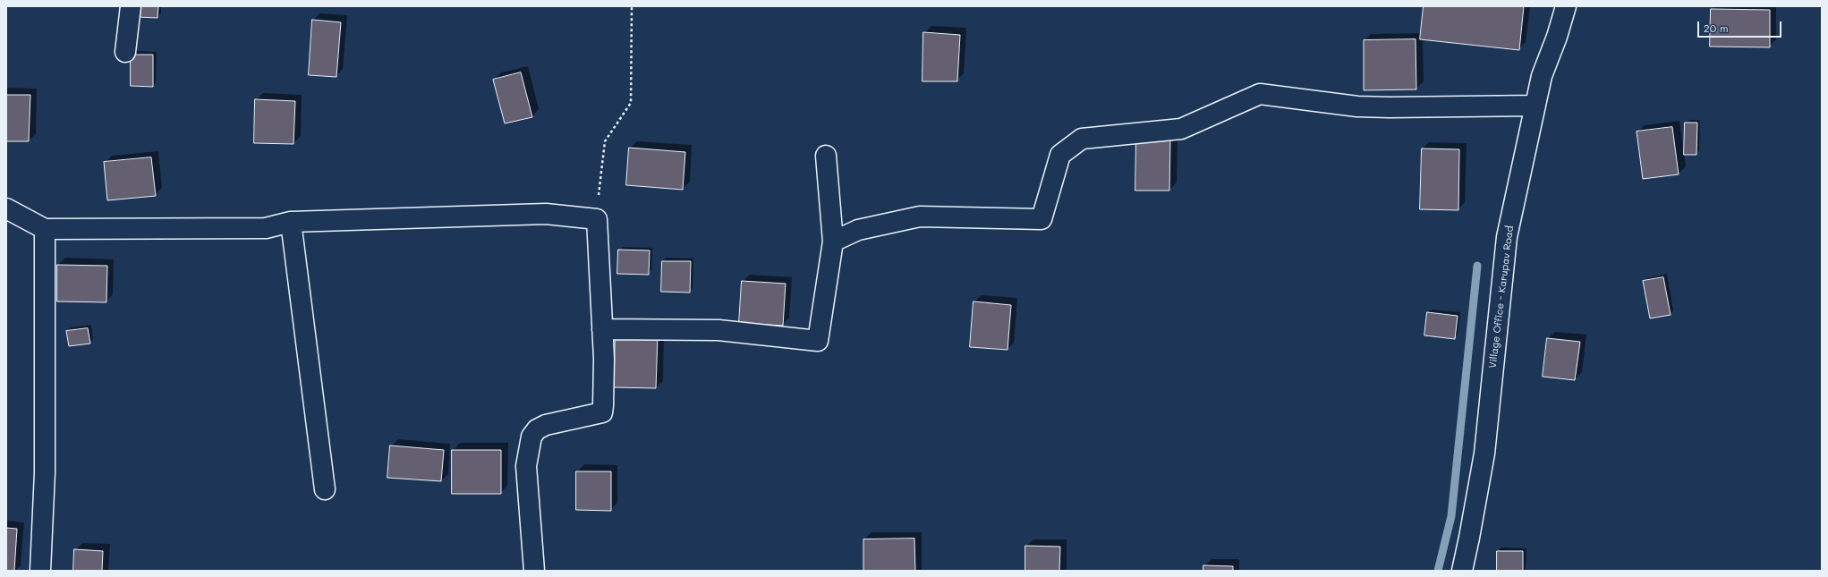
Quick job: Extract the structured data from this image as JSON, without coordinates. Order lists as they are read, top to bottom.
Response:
{
  "streets": {
    "street": ["Village Office - Karupav Road"]
  },
  "scale_bar": "20 m"
}
